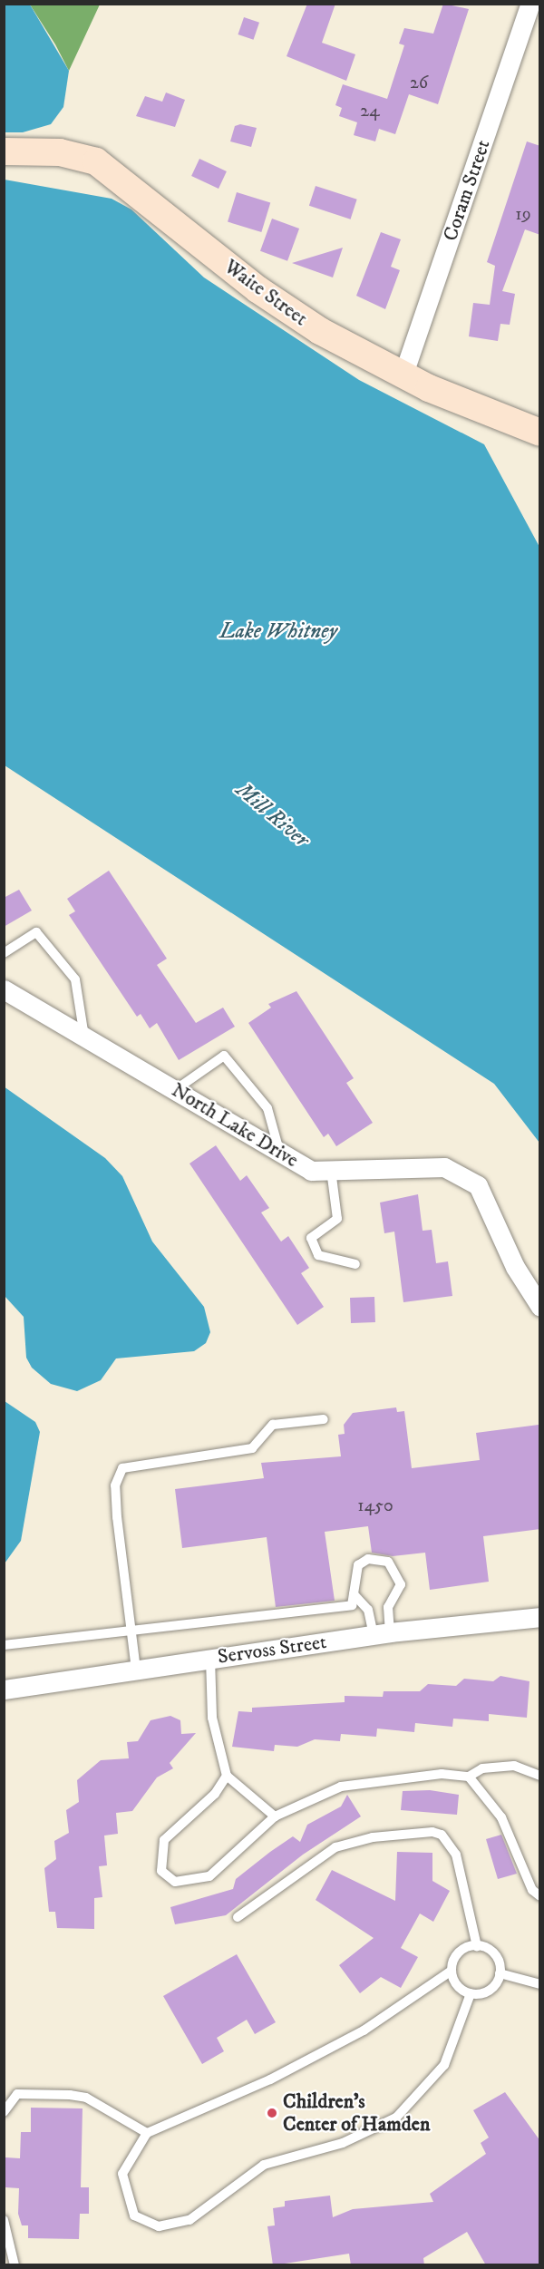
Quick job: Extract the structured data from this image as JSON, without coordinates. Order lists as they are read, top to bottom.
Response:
{
  "streets": {
    "street": [
      "Coram Street",
      "Waite Street",
      "North Lake Drive",
      "Servoss Street"
    ]
  },
  "crossings": [
    ["Coram Street", "Waite Street"]
  ],
  "water": ["Lake Whitney", "Mill River"],
  "places": ["Children's Center of Hamden"],
  "house_numbers": [
    "26",
    "24",
    "19",
    "1450"
  ]
}
